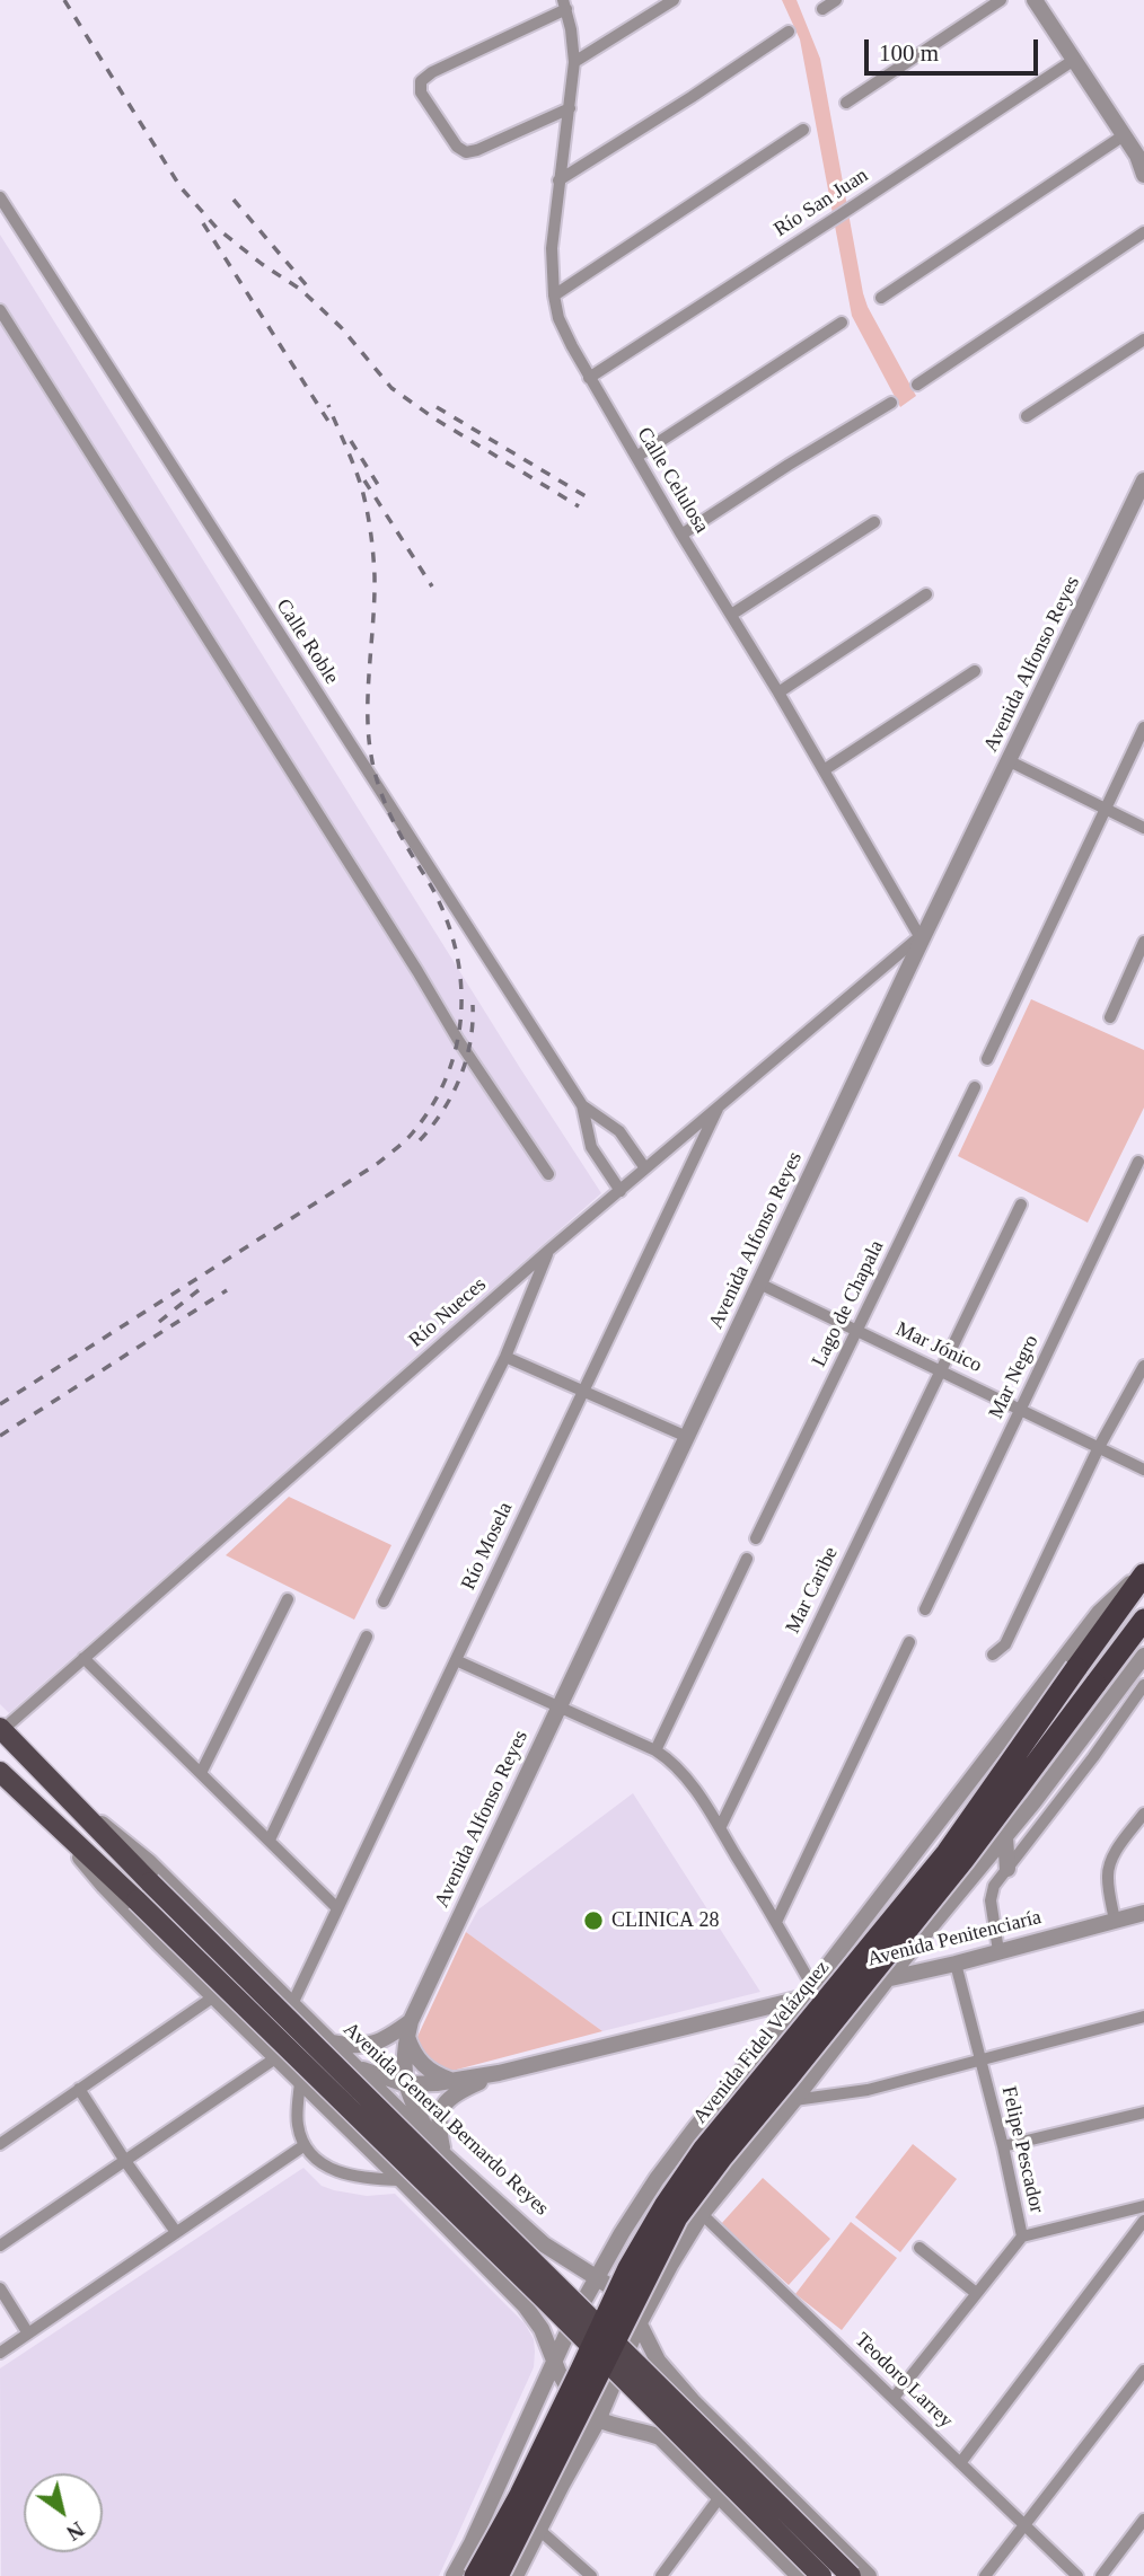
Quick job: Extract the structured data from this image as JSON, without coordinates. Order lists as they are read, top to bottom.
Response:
{
  "streets": {
    "highway": ["Avenida Fidel Velázquez"],
    "main road": ["Avenida General Bernardo Reyes"],
    "street": [
      "Río San Juan",
      "Calle Celulosa",
      "Calle Roble",
      "Avenida Alfonso Reyes",
      "Lago de Chapala",
      "Río Nueces",
      "Mar Jónico",
      "Mar Negro",
      "Río Mosela",
      "Mar Caribe",
      "Avenida Penitenciaría",
      "Felipe Pescador",
      "Teodoro Larrey"
    ]
  },
  "crossings": [
    ["Río San Juan", "Calle Celulosa"],
    ["Calle Celulosa", "Avenida Alfonso Reyes"],
    ["Calle Celulosa", "Río Nueces"],
    ["Calle Roble", "Río Nueces"],
    ["Avenida Alfonso Reyes", "Río Nueces"],
    ["Avenida Alfonso Reyes", "Mar Jónico"],
    ["Avenida Alfonso Reyes", "Avenida Penitenciaría"],
    ["Avenida Alfonso Reyes", "Avenida General Bernardo Reyes"],
    ["Lago de Chapala", "Mar Jónico"],
    ["Río Nueces", "Río Mosela"],
    ["Río Nueces", "Avenida General Bernardo Reyes"],
    ["Mar Jónico", "Mar Negro"],
    ["Mar Jónico", "Mar Caribe"],
    ["Río Mosela", "Avenida General Bernardo Reyes"],
    ["Avenida Penitenciaría", "Avenida General Bernardo Reyes"],
    ["Avenida Penitenciaría", "Felipe Pescador"],
    ["Felipe Pescador", "Teodoro Larrey"]
  ],
  "places": ["CLINICA 28"],
  "scale_bar": "100 m",
  "north": "bottom right"
}
